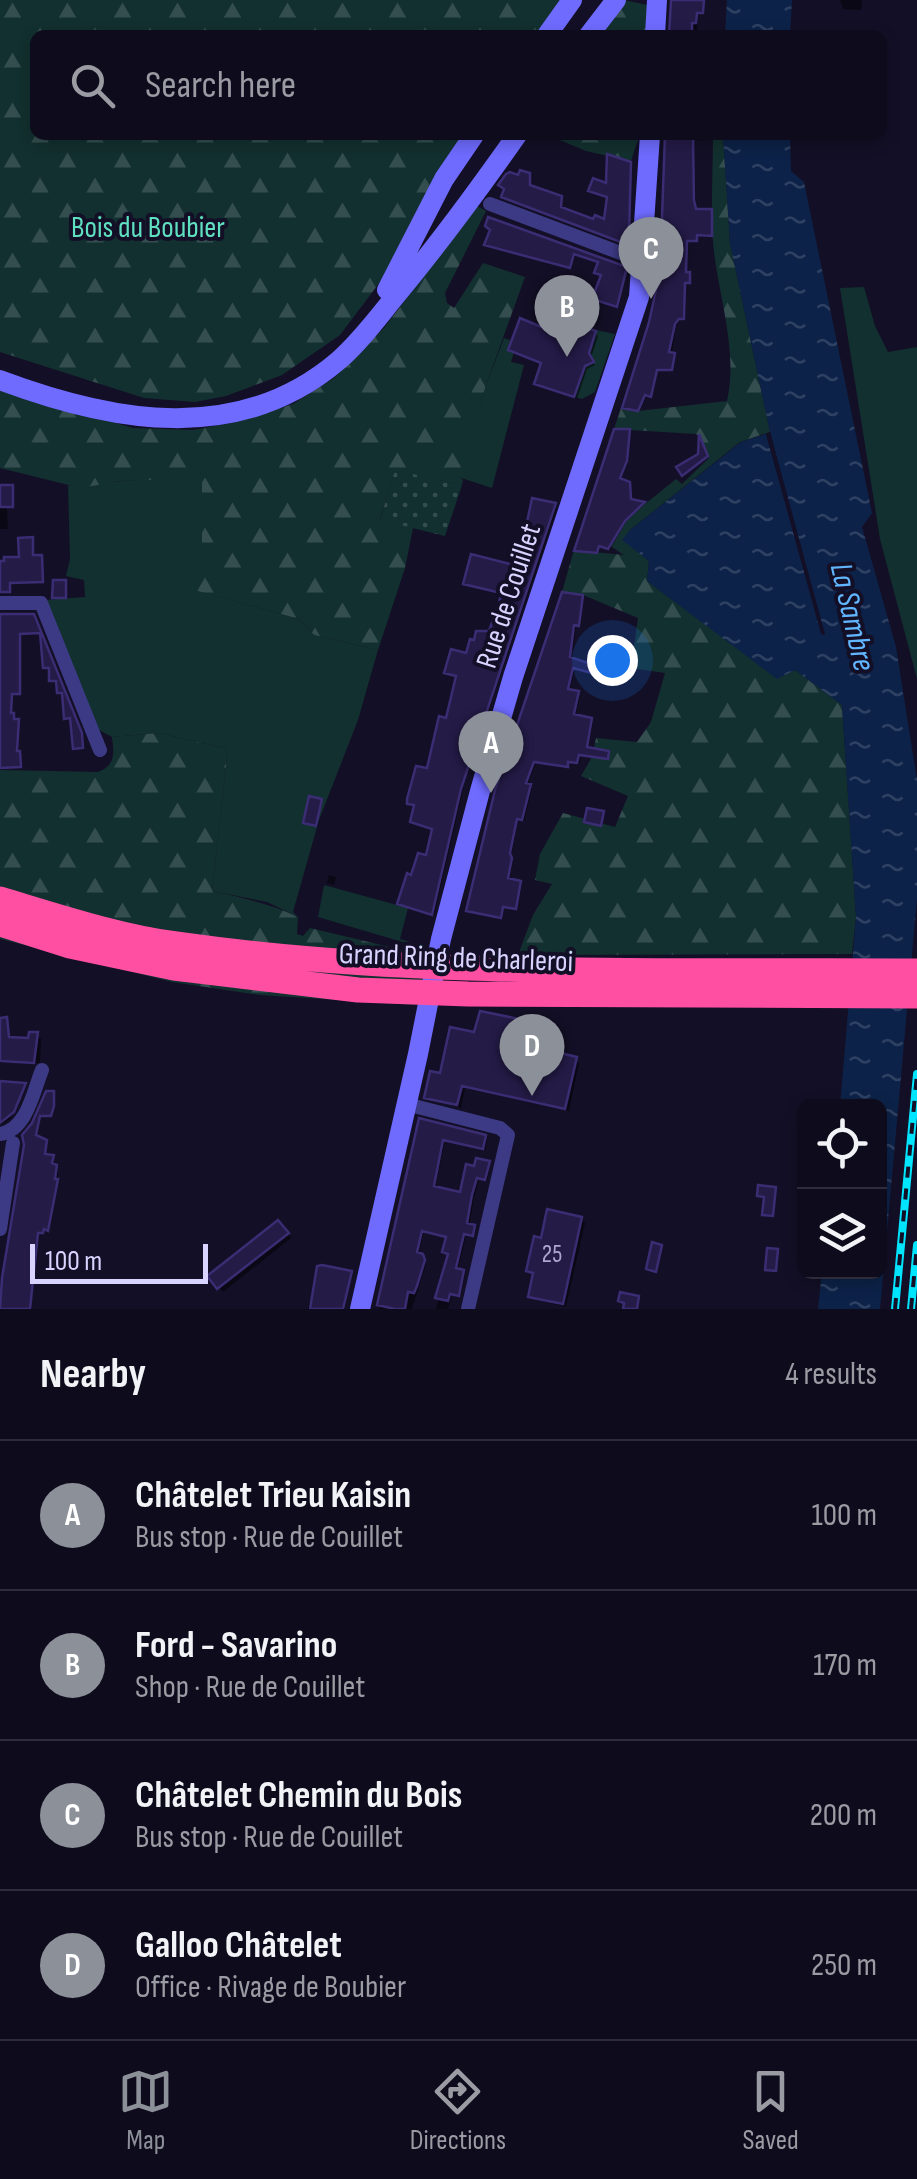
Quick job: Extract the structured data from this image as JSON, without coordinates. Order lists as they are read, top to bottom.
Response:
{
  "streets": {
    "highway": ["Grand Ring de Charleroi"],
    "main road": ["Rue de Couillet"]
  },
  "water": ["La Sambre"],
  "parks": ["Bois du Boubier"],
  "house_numbers": ["25"],
  "scale_bar": "100 m",
  "page": {
    "search": "Search here",
    "pins": [
      "C",
      "B",
      "A",
      "D"
    ],
    "scale": "100 m",
    "heading": ["Nearby", "4 results"],
    "list": [
      {
        "mark": "A",
        "name": "Châtelet Trieu Kaisin",
        "note": "Bus stop · Rue de Couillet",
        "value": "100 m"
      },
      {
        "mark": "B",
        "name": "Ford - Savarino",
        "note": "Shop · Rue de Couillet",
        "value": "170 m"
      },
      {
        "mark": "C",
        "name": "Châtelet Chemin du Bois",
        "note": "Bus stop · Rue de Couillet",
        "value": "200 m"
      },
      {
        "mark": "D",
        "name": "Galloo Châtelet",
        "note": "Office · Rivage de Boubier",
        "value": "250 m"
      }
    ],
    "nav": ["Map", "Directions", "Saved"]
  }
}
